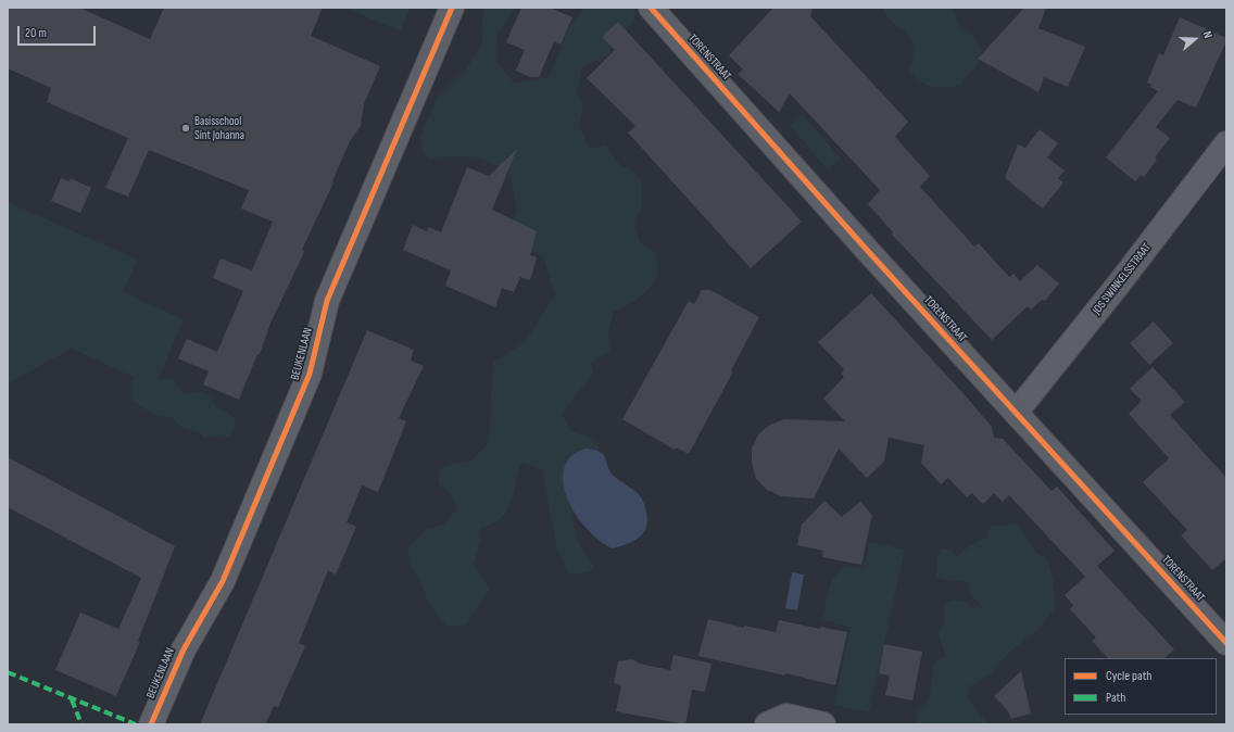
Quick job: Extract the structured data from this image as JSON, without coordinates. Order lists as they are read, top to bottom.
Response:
{
  "streets": {
    "street": ["TORENSTRAAT", "JOS SWINKELSSTRAAT", "BEUKENLAAN"]
  },
  "crossings": [
    ["TORENSTRAAT", "JOS SWINKELSSTRAAT"]
  ],
  "places": ["Basisschool Sint Johanna"],
  "legend": ["Cycle path", "Path"],
  "scale_bar": "20 m",
  "north": "right"
}
